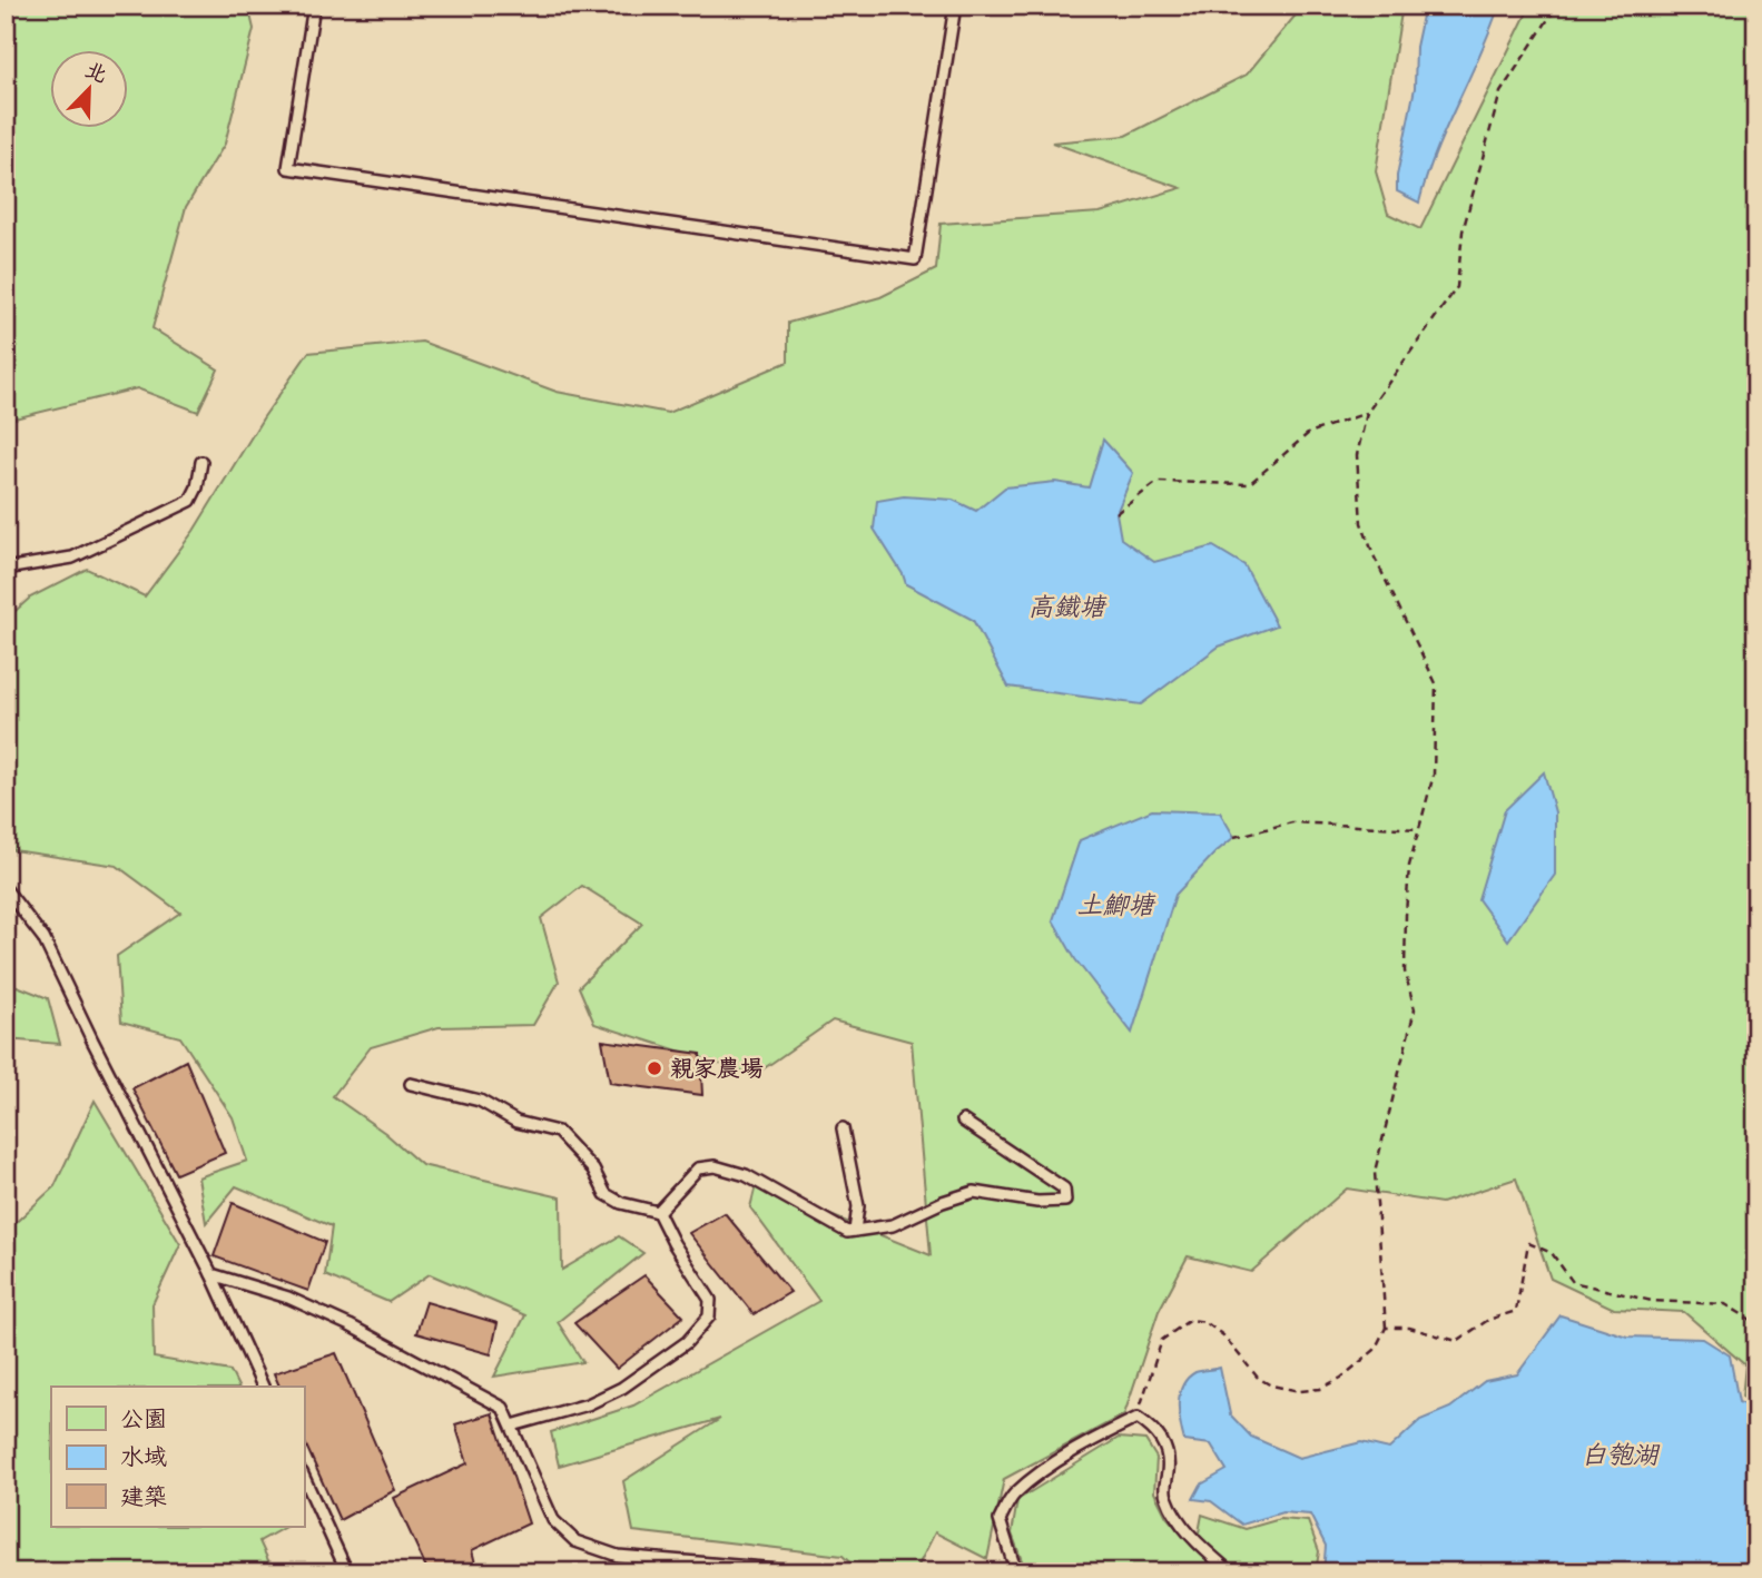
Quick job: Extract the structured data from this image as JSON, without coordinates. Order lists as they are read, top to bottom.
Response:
{
  "water": ["高鐵塘", "土鯽塘", "白匏湖"],
  "places": ["親家農場"],
  "legend": ["公園", "水域", "建築"],
  "north": "top right"
}
